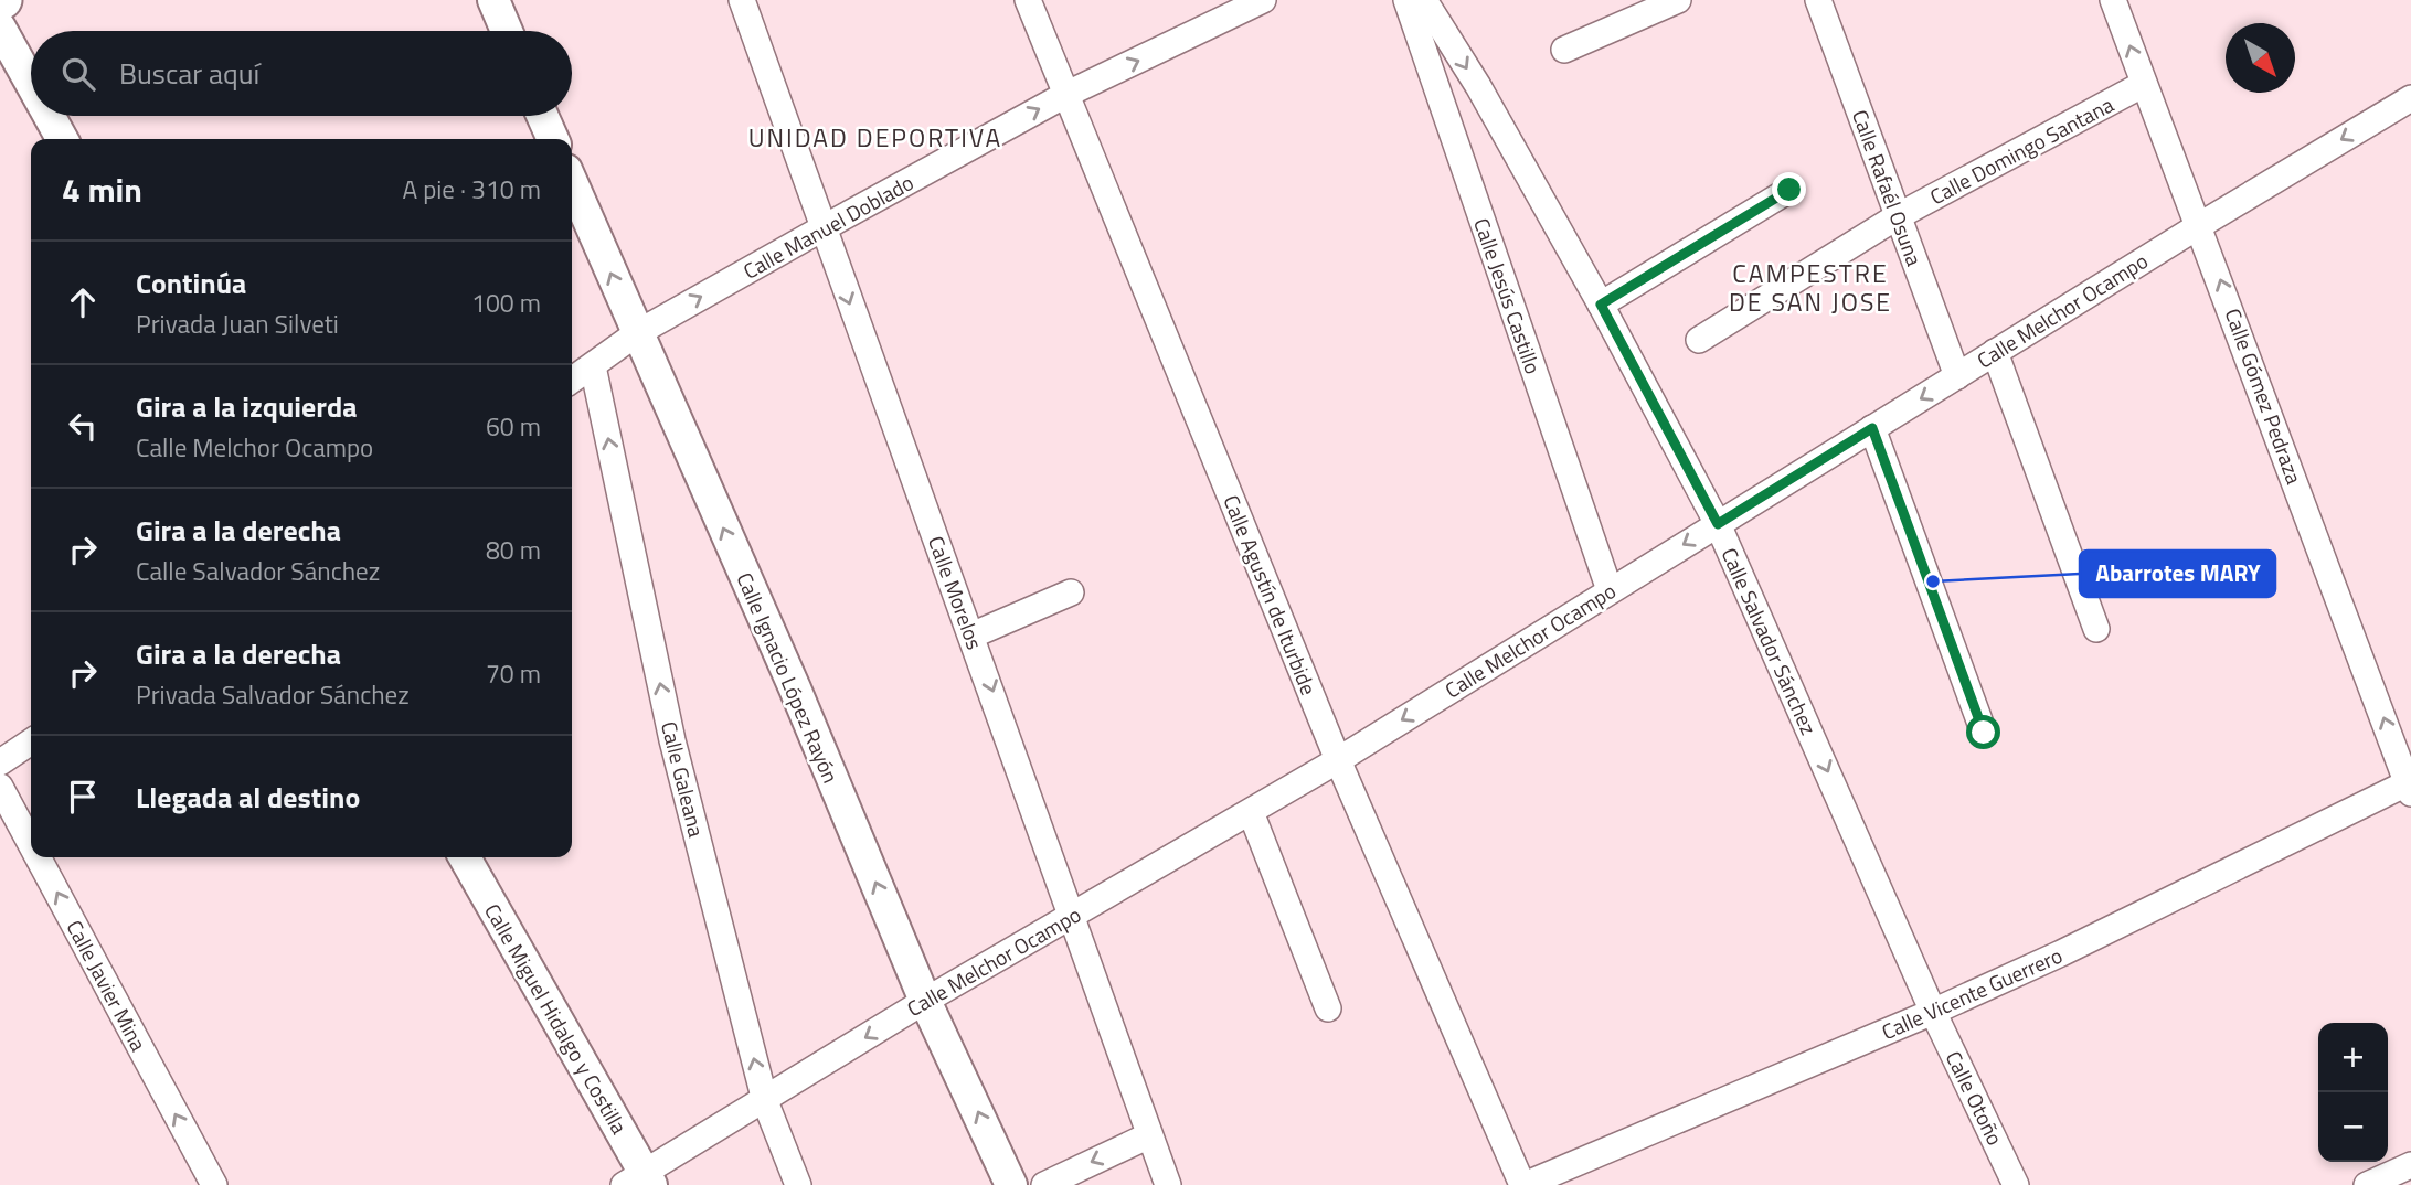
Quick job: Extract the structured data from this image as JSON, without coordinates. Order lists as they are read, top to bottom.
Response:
{
  "streets": {
    "street": [
      "Calle Domingo Santana",
      "Calle Rafaél Osuna",
      "Calle Manuel Doblado",
      "Calle Jesús Castillo",
      "Calle Melchor Ocampo",
      "Calle Gómez Pedraza",
      "Calle Morelos",
      "Calle Agustín de Iturbide",
      "Calle Salvador Sánchez",
      "Calle Ignacio López Rayón",
      "Calle Galeana",
      "Calle Javier Mina",
      "Calle Vicente Guerrero",
      "Calle Miguel Hidalgo y Costilla",
      "Calle Otoño"
    ]
  },
  "crossings": [
    ["Calle Domingo Santana", "Calle Rafaél Osuna"],
    ["Calle Domingo Santana", "Calle Gómez Pedraza"],
    ["Calle Rafaél Osuna", "Calle Melchor Ocampo"],
    ["Calle Manuel Doblado", "Calle Morelos"],
    ["Calle Manuel Doblado", "Calle Agustín de Iturbide"],
    ["Calle Manuel Doblado", "Calle Ignacio López Rayón"],
    ["Calle Manuel Doblado", "Calle Galeana"],
    ["Calle Jesús Castillo", "Calle Melchor Ocampo"],
    ["Calle Melchor Ocampo", "Calle Gómez Pedraza"],
    ["Calle Melchor Ocampo", "Calle Morelos"],
    ["Calle Melchor Ocampo", "Calle Agustín de Iturbide"],
    ["Calle Melchor Ocampo", "Calle Salvador Sánchez"],
    ["Calle Melchor Ocampo", "Calle Ignacio López Rayón"],
    ["Calle Melchor Ocampo", "Calle Galeana"],
    ["Calle Melchor Ocampo", "Calle Miguel Hidalgo y Costilla"],
    ["Calle Gómez Pedraza", "Calle Vicente Guerrero"],
    ["Calle Agustín de Iturbide", "Calle Vicente Guerrero"],
    ["Calle Salvador Sánchez", "Calle Vicente Guerrero"],
    ["Calle Salvador Sánchez", "Calle Otoño"],
    ["Calle Vicente Guerrero", "Calle Otoño"]
  ],
  "one_way": [
    "Calle Manuel Doblado",
    "Calle Melchor Ocampo",
    "Calle Gómez Pedraza",
    "Calle Morelos",
    "Calle Ignacio López Rayón",
    "Calle Galeana",
    "Calle Javier Mina"
  ],
  "districts": ["UNIDAD DEPORTIVA", "CAMPESTRE DE SAN JOSE"],
  "places": ["Abarrotes MARY"],
  "north": "bottom right",
  "page": {
    "search": "Buscar aquí",
    "heading": ["4 min", "A pie · 310 m"],
    "list": [
      ["Continúa", "Privada Juan Silveti", "100 m"],
      ["Gira a la izquierda", "Calle Melchor Ocampo", "60 m"],
      ["Gira a la derecha", "Calle Salvador Sánchez", "80 m"],
      ["Gira a la derecha", "Privada Salvador Sánchez", "70 m"],
      "Llegada al destino"
    ],
    "map_buttons": ["+", "−"]
  }
}
